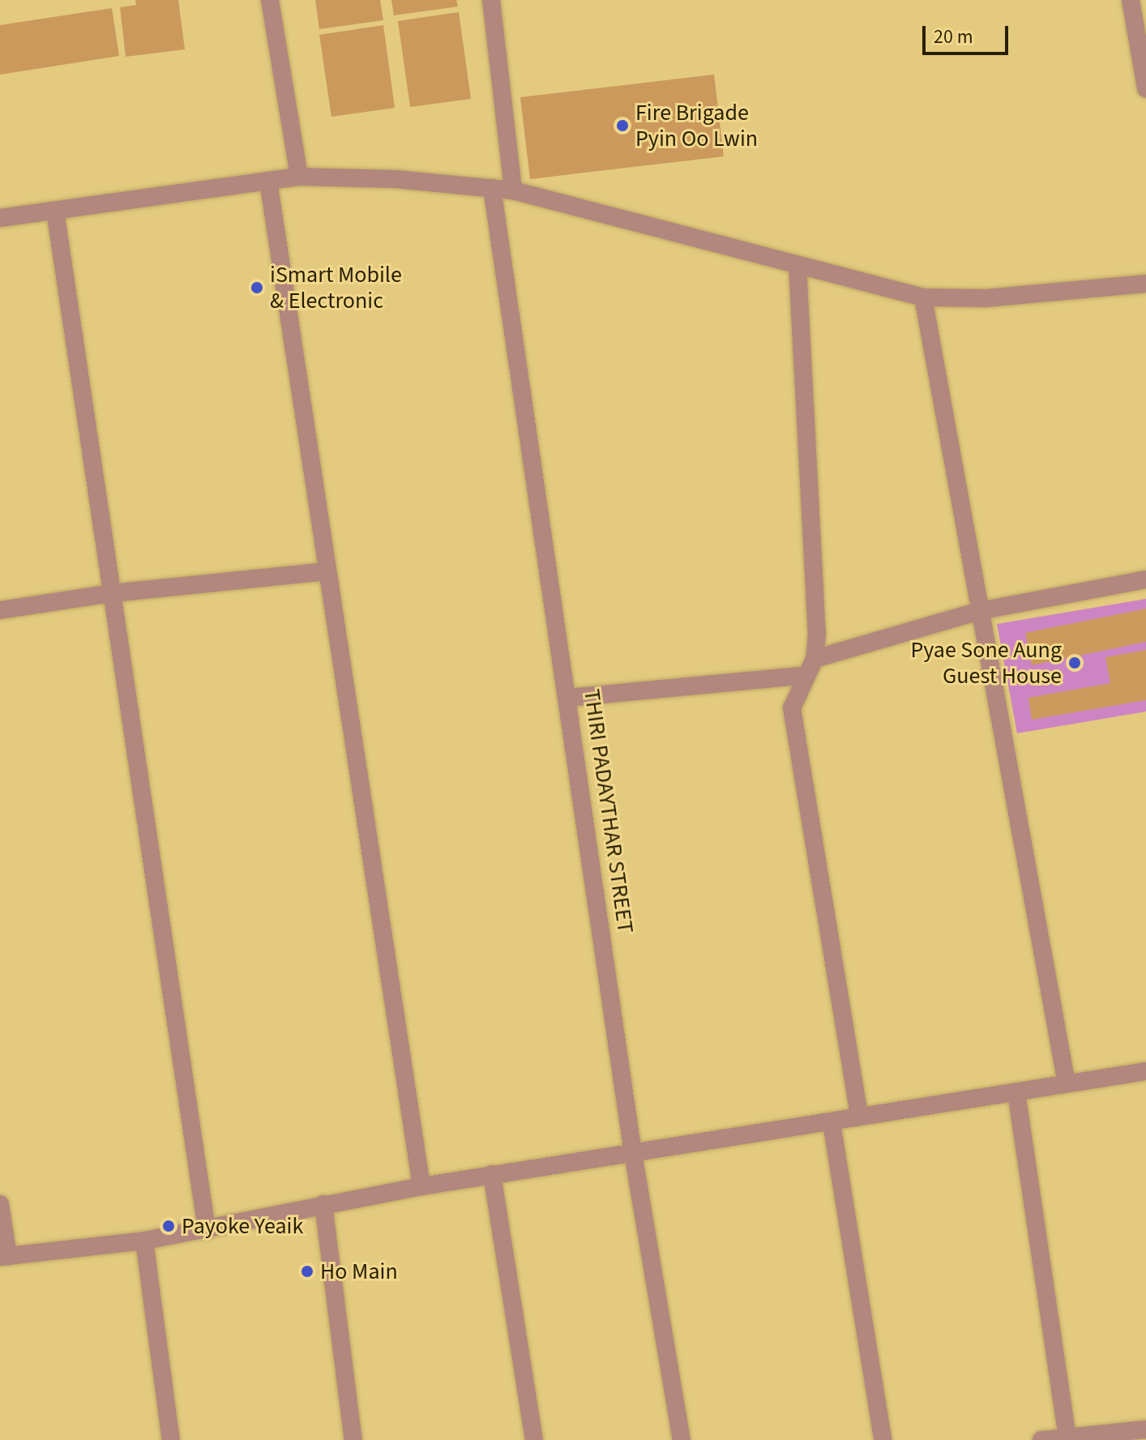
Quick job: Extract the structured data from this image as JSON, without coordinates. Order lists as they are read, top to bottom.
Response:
{
  "streets": {
    "street": ["THIRI PADAYTHAR STREET"]
  },
  "places": [
    "Fire Brigade Pyin Oo Lwin",
    "iSmart Mobile & Electronic",
    "Pyae Sone Aung Guest House",
    "Payoke Yeaik",
    "Ho Main"
  ],
  "scale_bar": "20 m"
}
